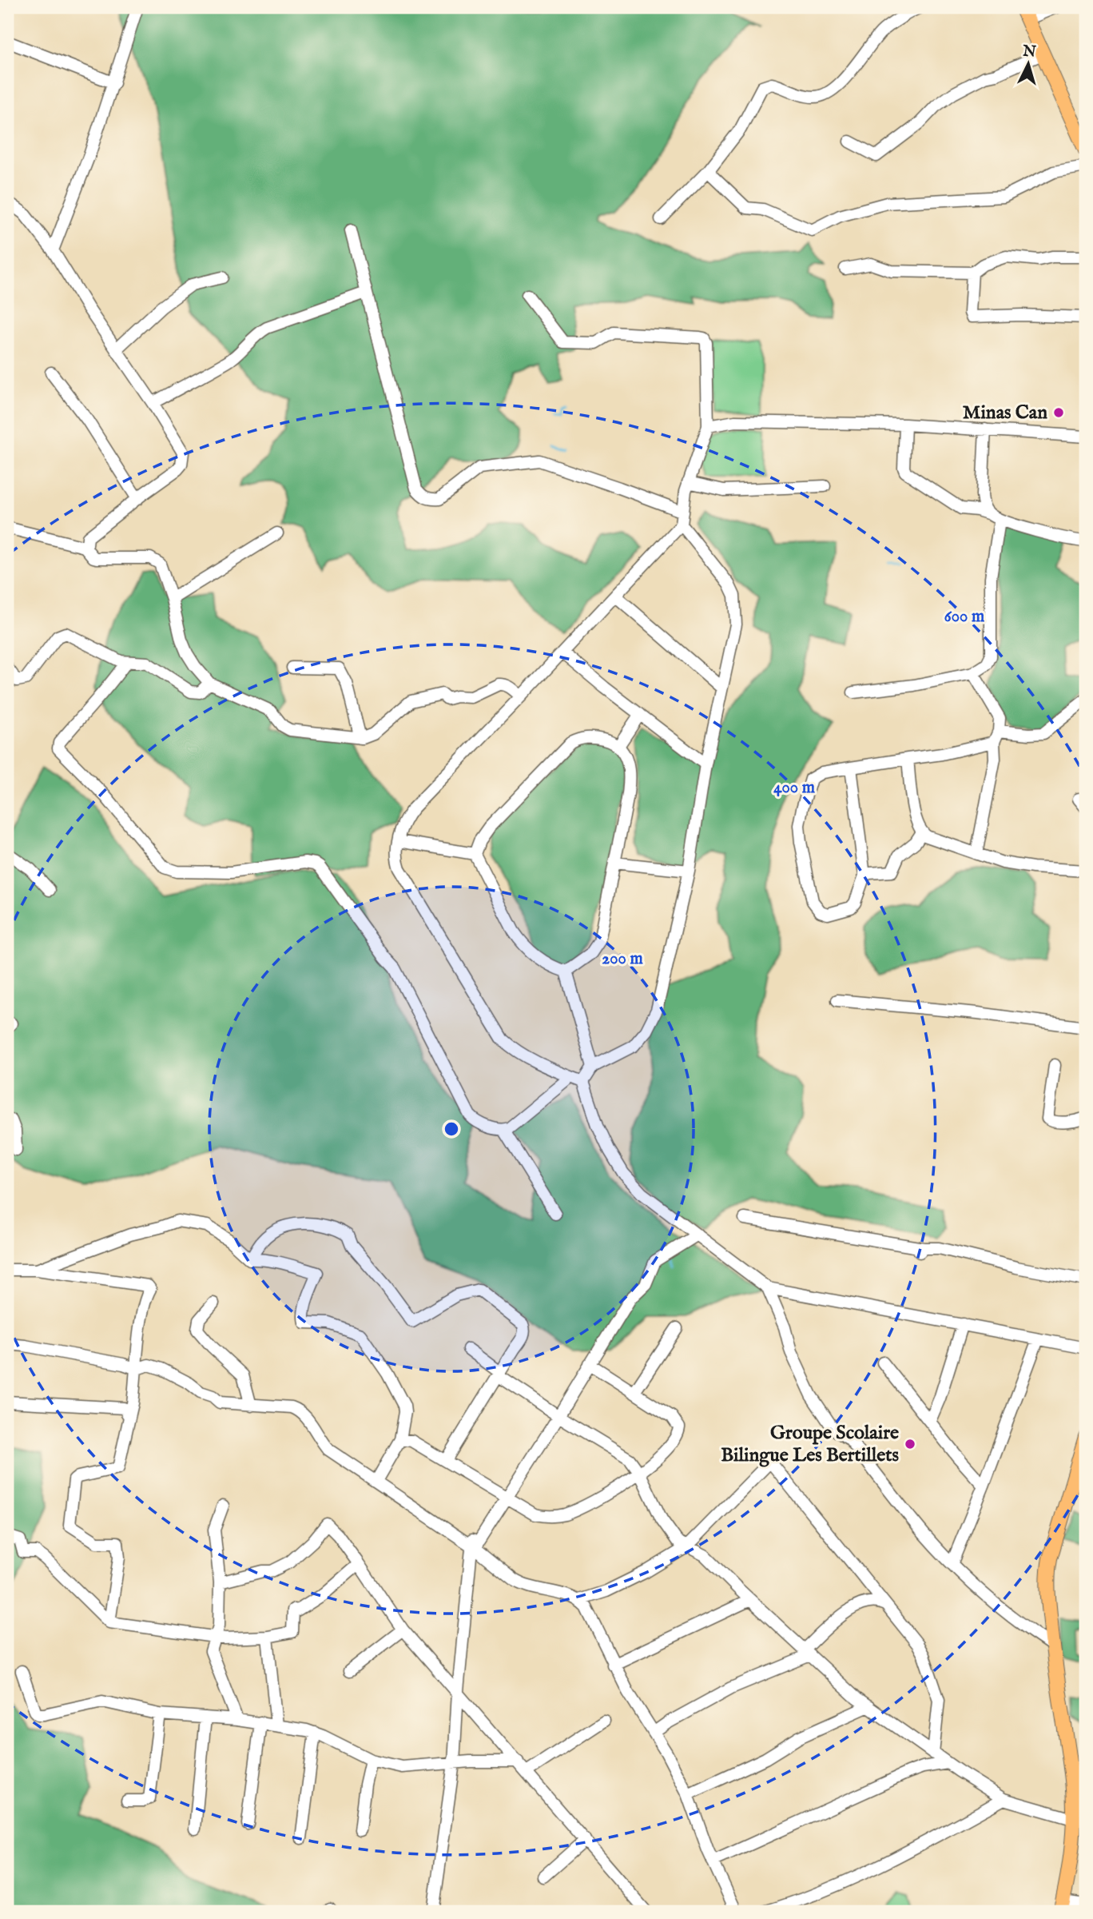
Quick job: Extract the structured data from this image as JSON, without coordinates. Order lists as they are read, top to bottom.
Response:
{
  "places": ["Minas Can", "Groupe Scolaire Bilingue Les Bertillets"],
  "north": "top",
  "rings": ["600 m", "400 m", "200 m"]
}
